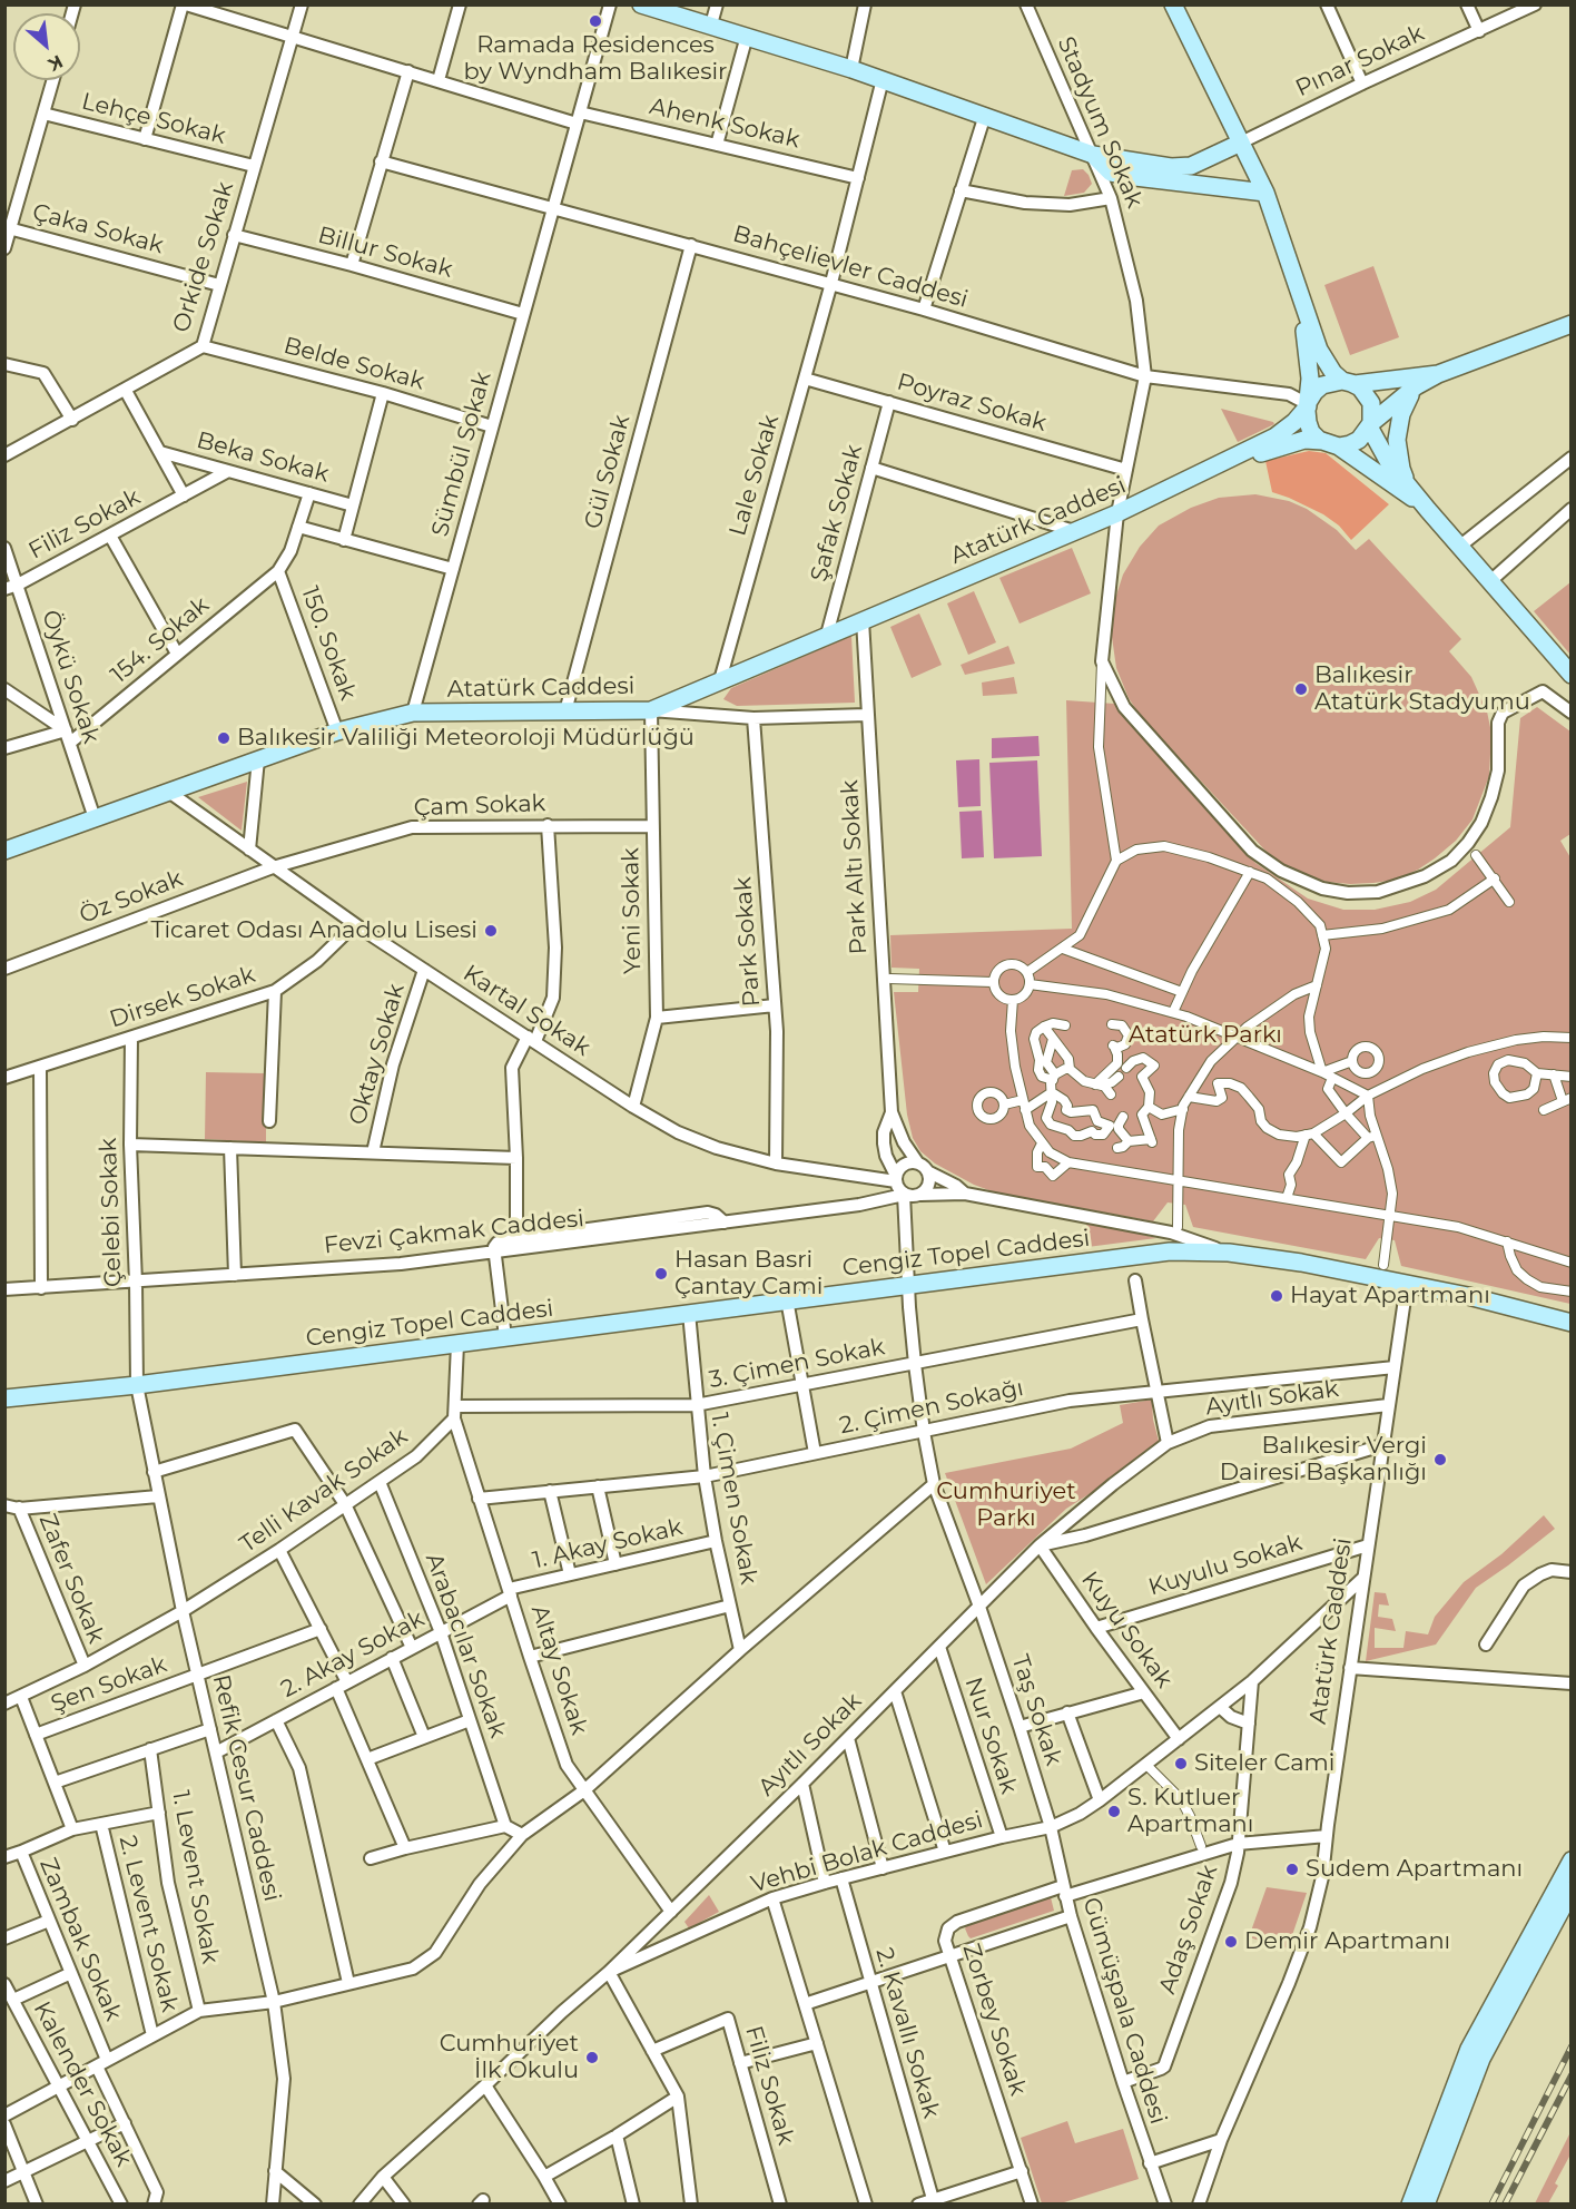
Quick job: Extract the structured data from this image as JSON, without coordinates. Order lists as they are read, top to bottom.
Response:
{
  "streets": {
    "main road": ["Atatürk Caddesi", "Cengiz Topel Caddesi"],
    "street": [
      "Pınar Sokak",
      "Lehçe Sokak",
      "Stadyum Sokak",
      "Ahenk Sokak",
      "Çaka Sokak",
      "Billur Sokak",
      "Orkide Sokak",
      "Bahçelievler Caddesi",
      "Belde Sokak",
      "Poyraz Sokak",
      "Sümbül Sokak",
      "Beka Sokak",
      "Gül Sokak",
      "Lale Sokak",
      "Şafak Sokak",
      "Filiz Sokak",
      "154. Sokak",
      "150. Sokak",
      "Öykü Sokak",
      "Çam Sokak",
      "Park Altı Sokak",
      "Öz Sokak",
      "Yeni Sokak",
      "Park Sokak",
      "Dirsek Sokak",
      "Kartal Sokak",
      "Oktay Sokak",
      "Çelebi Sokak",
      "Fevzi Çakmak Caddesi",
      "3. Çimen Sokak",
      "Ayıtlı Sokak",
      "2. Çimen Sokağı",
      "Telli Kavak Sokak",
      "1. Çimen Sokak",
      "1. Akay Sokak",
      "Kuyulu Sokak",
      "Zafer Sokak",
      "Kuyu Sokak",
      "Arabacılar Sokak",
      "2. Akay Sokak",
      "Altay Sokak",
      "Şen Sokak",
      "Taş Sokak",
      "Nur Sokak",
      "Refik Cesur Caddesi",
      "Vehbi Bolak Caddesi",
      "1. Levent Sokak",
      "2. Levent Sokak",
      "Adaş Sokak",
      "Zambak Sokak",
      "Gümüşpala Caddesi",
      "Zorbey Sokak",
      "2. Kavallı Sokak",
      "Kalender Sokak"
    ]
  },
  "crossings": [
    ["Lehçe Sokak", "Orkide Sokak"],
    ["Stadyum Sokak", "Bahçelievler Caddesi"],
    ["Stadyum Sokak", "Poyraz Sokak"],
    ["Stadyum Sokak", "Atatürk Caddesi"],
    ["Ahenk Sokak", "Orkide Sokak"],
    ["Ahenk Sokak", "Sümbül Sokak"],
    ["Ahenk Sokak", "Lale Sokak"],
    ["Çaka Sokak", "Orkide Sokak"],
    ["Billur Sokak", "Orkide Sokak"],
    ["Billur Sokak", "Sümbül Sokak"],
    ["Orkide Sokak", "Belde Sokak"],
    ["Bahçelievler Caddesi", "Sümbül Sokak"],
    ["Bahçelievler Caddesi", "Gül Sokak"],
    ["Bahçelievler Caddesi", "Lale Sokak"],
    ["Belde Sokak", "Sümbül Sokak"],
    ["Poyraz Sokak", "Lale Sokak"],
    ["Poyraz Sokak", "Şafak Sokak"],
    ["Sümbül Sokak", "Atatürk Caddesi"],
    ["Beka Sokak", "Filiz Sokak"],
    ["Gül Sokak", "Atatürk Caddesi"],
    ["Lale Sokak", "Atatürk Caddesi"],
    ["Şafak Sokak", "Atatürk Caddesi"],
    ["Atatürk Caddesi", "150. Sokak"],
    ["Atatürk Caddesi", "Öykü Sokak"],
    ["Atatürk Caddesi", "Park Altı Sokak"],
    ["Atatürk Caddesi", "Yeni Sokak"],
    ["Atatürk Caddesi", "Kartal Sokak"],
    ["Atatürk Caddesi", "Cengiz Topel Caddesi"],
    ["Atatürk Caddesi", "Ayıtlı Sokak"],
    ["Atatürk Caddesi", "2. Çimen Sokağı"],
    ["Atatürk Caddesi", "Kuyulu Sokak"],
    ["Atatürk Caddesi", "Vehbi Bolak Caddesi"],
    ["Filiz Sokak", "Öykü Sokak"],
    ["154. Sokak", "150. Sokak"],
    ["154. Sokak", "Öykü Sokak"],
    ["Çam Sokak", "Öz Sokak"],
    ["Çam Sokak", "Yeni Sokak"],
    ["Çam Sokak", "Kartal Sokak"],
    ["Öz Sokak", "Kartal Sokak"],
    ["Yeni Sokak", "Kartal Sokak"],
    ["Park Sokak", "Kartal Sokak"],
    ["Dirsek Sokak", "Kartal Sokak"],
    ["Dirsek Sokak", "Çelebi Sokak"],
    ["Kartal Sokak", "Oktay Sokak"],
    ["Kartal Sokak", "Fevzi Çakmak Caddesi"],
    ["Kartal Sokak", "Taş Sokak"],
    ["Çelebi Sokak", "Fevzi Çakmak Caddesi"],
    ["Çelebi Sokak", "Cengiz Topel Caddesi"],
    ["Çelebi Sokak", "Refik Cesur Caddesi"],
    ["Fevzi Çakmak Caddesi", "Taş Sokak"],
    ["Cengiz Topel Caddesi", "1. Çimen Sokak"],
    ["Cengiz Topel Caddesi", "Taş Sokak"],
    ["Cengiz Topel Caddesi", "Refik Cesur Caddesi"],
    ["3. Çimen Sokak", "Telli Kavak Sokak"],
    ["3. Çimen Sokak", "1. Çimen Sokak"],
    ["3. Çimen Sokak", "Altay Sokak"],
    ["3. Çimen Sokak", "Taş Sokak"],
    ["Ayıtlı Sokak", "Kuyu Sokak"],
    ["Ayıtlı Sokak", "Altay Sokak"],
    ["Ayıtlı Sokak", "Taş Sokak"],
    ["Ayıtlı Sokak", "Nur Sokak"],
    ["Ayıtlı Sokak", "Vehbi Bolak Caddesi"],
    ["2. Çimen Sokağı", "1. Çimen Sokak"],
    ["2. Çimen Sokağı", "Altay Sokak"],
    ["2. Çimen Sokağı", "Taş Sokak"],
    ["Telli Kavak Sokak", "Zafer Sokak"],
    ["Telli Kavak Sokak", "Arabacılar Sokak"],
    ["Telli Kavak Sokak", "Altay Sokak"],
    ["Telli Kavak Sokak", "Refik Cesur Caddesi"],
    ["1. Çimen Sokak", "1. Akay Sokak"],
    ["1. Akay Sokak", "2. Akay Sokak"],
    ["1. Akay Sokak", "Altay Sokak"],
    ["Kuyulu Sokak", "Kuyu Sokak"],
    ["Zafer Sokak", "Refik Cesur Caddesi"],
    ["Kuyu Sokak", "Vehbi Bolak Caddesi"],
    ["Arabacılar Sokak", "2. Akay Sokak"],
    ["2. Akay Sokak", "Altay Sokak"],
    ["2. Akay Sokak", "Refik Cesur Caddesi"],
    ["Şen Sokak", "Refik Cesur Caddesi"],
    ["Taş Sokak", "Vehbi Bolak Caddesi"],
    ["Taş Sokak", "Gümüşpala Caddesi"],
    ["Nur Sokak", "Vehbi Bolak Caddesi"],
    ["Vehbi Bolak Caddesi", "Adaş Sokak"],
    ["Vehbi Bolak Caddesi", "Gümüşpala Caddesi"],
    ["Vehbi Bolak Caddesi", "2. Kavallı Sokak"],
    ["Adaş Sokak", "Gümüşpala Caddesi"],
    ["Gümüşpala Caddesi", "Zorbey Sokak"]
  ],
  "parks": ["Atatürk Parkı", "Cumhuriyet Parkı"],
  "places": [
    "Ramada Residences by Wyndham Balıkesir",
    "Balıkesir Atatürk Stadyumu",
    "Balıkesir Valiliği Meteoroloji Müdürlüğü",
    "Ticaret Odası Anadolu Lisesi",
    "Hasan Basri Çantay Cami",
    "Hayat Apartmanı",
    "Balıkesir Vergi Dairesi Başkanlığı",
    "Siteler Cami",
    "S. Kutluer Apartmanı",
    "Sudem Apartmanı",
    "Demir Apartmanı",
    "Cumhuriyet İlk Okulu"
  ],
  "north": "bottom right"
}
